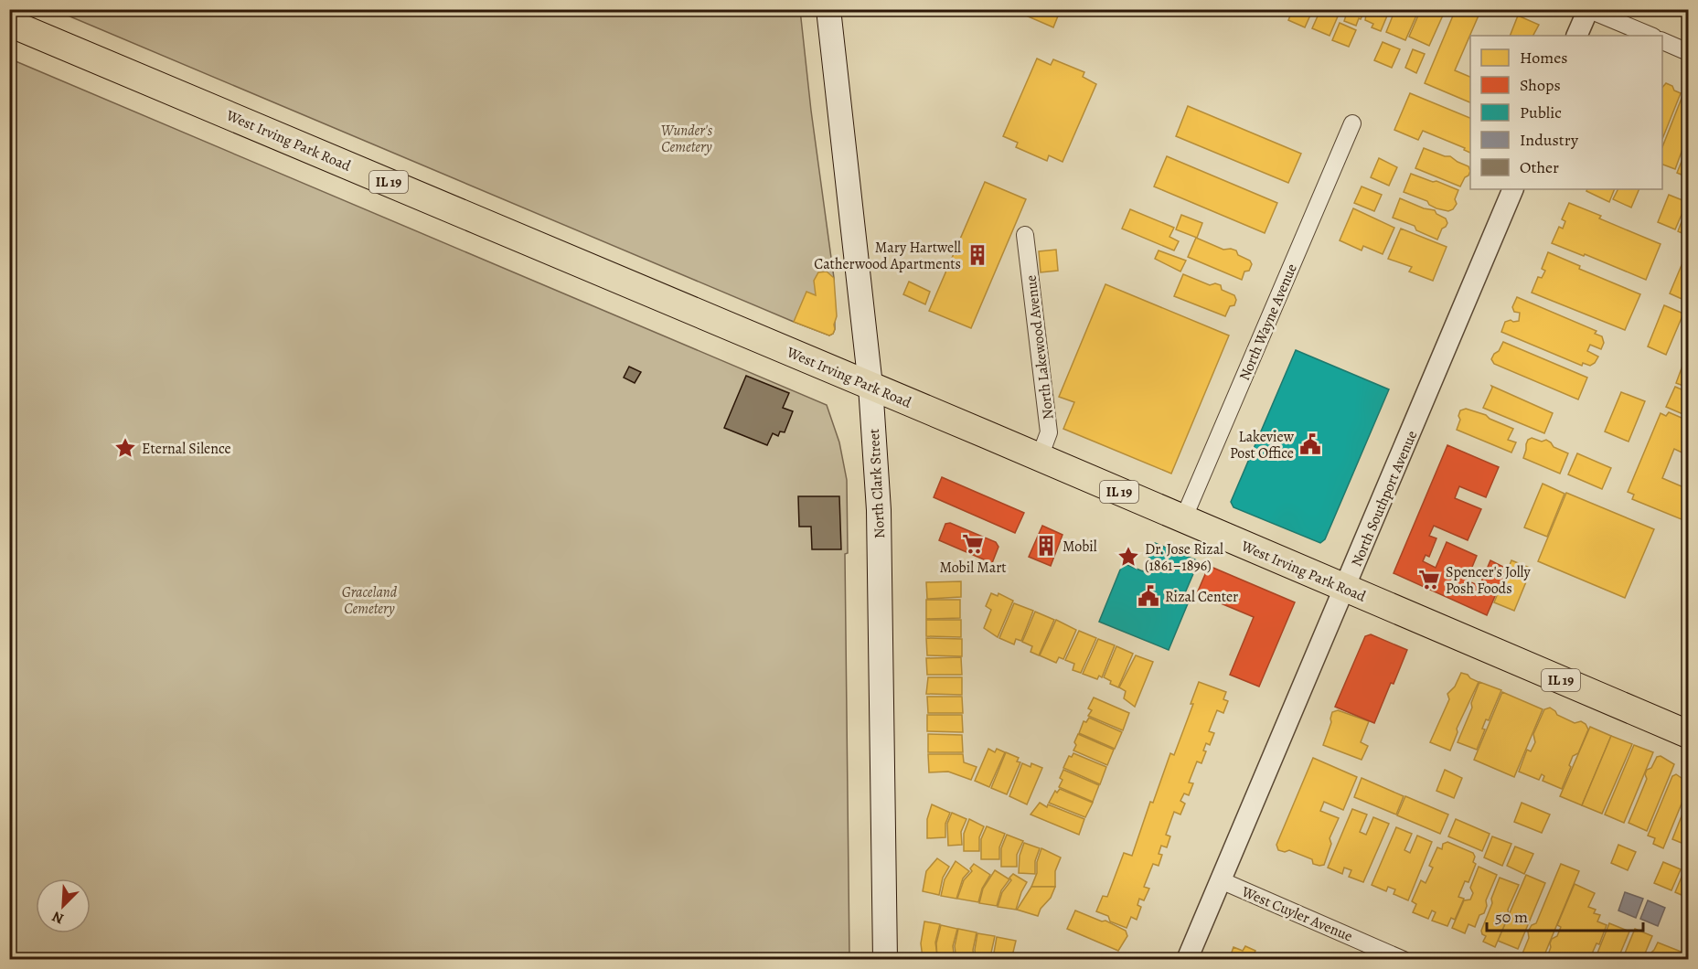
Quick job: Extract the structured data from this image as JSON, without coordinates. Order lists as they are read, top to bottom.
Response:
{
  "streets": {
    "main road": ["West Irving Park Road", "IL 19", "North Clark Street"],
    "street": [
      "North Wayne Avenue",
      "North Lakewood Avenue",
      "North Southport Avenue",
      "West Cuyler Avenue"
    ]
  },
  "crossings": [
    ["West Irving Park Road", "North Wayne Avenue"],
    ["West Irving Park Road", "North Lakewood Avenue"],
    ["West Irving Park Road", "North Clark Street"],
    ["West Irving Park Road", "North Southport Avenue"],
    ["North Southport Avenue", "West Cuyler Avenue"]
  ],
  "parks": ["Wunder's Cemetery", "Graceland Cemetery"],
  "places": {
    "building": ["Mary Hartwell Catherwood Apartments", "Mobil"],
    "public building": ["Lakeview Post Office", "Rizal Center"],
    "place": ["Eternal Silence", "Dr. Jose Rizal (1861–1896)"],
    "supermarket": ["Mobil Mart", "Spencer's Jolly Posh Foods"]
  },
  "legend": [
    "Homes",
    "Shops",
    "Public",
    "Industry",
    "Other"
  ],
  "scale_bar": "50 m",
  "north": "bottom left"
}
